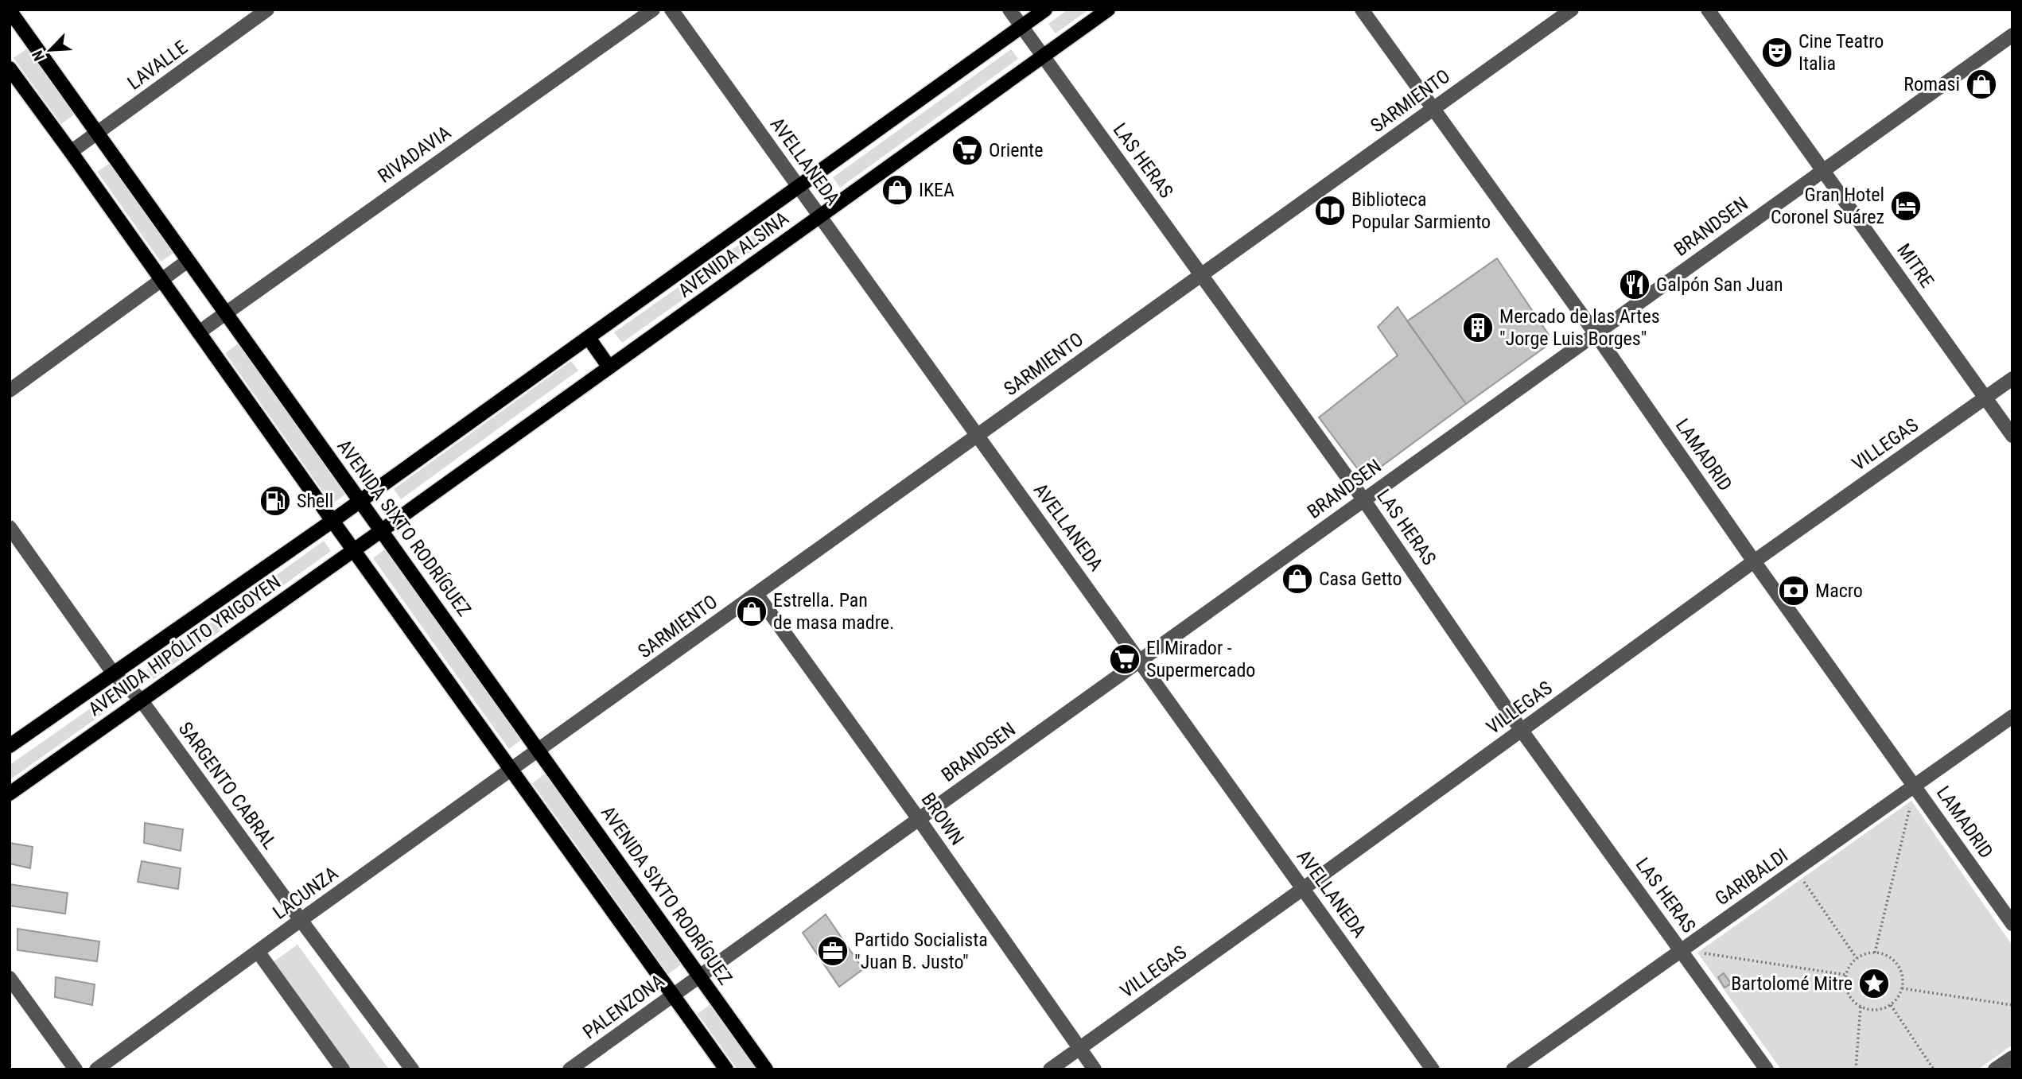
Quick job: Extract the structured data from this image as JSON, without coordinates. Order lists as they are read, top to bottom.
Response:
{
  "streets": {
    "main road": ["AVENIDA ALSINA", "AVENIDA SIXTO RODRÍGUEZ", "AVENIDA HIPÓLITO YRIGOYEN"],
    "street": [
      "LAVALLE",
      "SARMIENTO",
      "RIVADAVIA",
      "LAS HERAS",
      "AVELLANEDA",
      "BRANDSEN",
      "MITRE",
      "VILLEGAS",
      "LAMADRID",
      "SARGENTO CABRAL",
      "BROWN",
      "GARIBALDI",
      "LACUNZA",
      "PALENZONA"
    ]
  },
  "crossings": [
    ["LAVALLE", "AVENIDA SIXTO RODRÍGUEZ"],
    ["SARMIENTO", "LAS HERAS"],
    ["SARMIENTO", "AVELLANEDA"],
    ["SARMIENTO", "LAMADRID"],
    ["SARMIENTO", "AVENIDA SIXTO RODRÍGUEZ"],
    ["SARMIENTO", "BROWN"],
    ["SARMIENTO", "LACUNZA"],
    ["RIVADAVIA", "AVENIDA SIXTO RODRÍGUEZ"],
    ["LAS HERAS", "BRANDSEN"],
    ["LAS HERAS", "AVENIDA ALSINA"],
    ["LAS HERAS", "VILLEGAS"],
    ["LAS HERAS", "GARIBALDI"],
    ["AVELLANEDA", "BRANDSEN"],
    ["AVELLANEDA", "AVENIDA ALSINA"],
    ["AVELLANEDA", "VILLEGAS"],
    ["BRANDSEN", "MITRE"],
    ["BRANDSEN", "LAMADRID"],
    ["BRANDSEN", "AVENIDA SIXTO RODRÍGUEZ"],
    ["BRANDSEN", "BROWN"],
    ["BRANDSEN", "PALENZONA"],
    ["AVENIDA ALSINA", "AVENIDA SIXTO RODRÍGUEZ"],
    ["AVENIDA ALSINA", "AVENIDA HIPÓLITO YRIGOYEN"],
    ["MITRE", "VILLEGAS"],
    ["VILLEGAS", "LAMADRID"],
    ["VILLEGAS", "BROWN"],
    ["LAMADRID", "GARIBALDI"],
    ["AVENIDA SIXTO RODRÍGUEZ", "AVENIDA HIPÓLITO YRIGOYEN"],
    ["AVENIDA SIXTO RODRÍGUEZ", "LACUNZA"],
    ["AVENIDA SIXTO RODRÍGUEZ", "PALENZONA"],
    ["AVENIDA HIPÓLITO YRIGOYEN", "SARGENTO CABRAL"],
    ["SARGENTO CABRAL", "LACUNZA"]
  ],
  "places": {
    "theatre": ["Cine Teatro Italia"],
    "shop": [
      "Romasi",
      "IKEA",
      "Casa Getto",
      "Estrella. Pan de masa madre."
    ],
    "supermarket": ["Oriente", "El Mirador - Supermercado"],
    "hotel": ["Gran Hotel Coronel Suárez"],
    "library": ["Biblioteca Popular Sarmiento"],
    "restaurant": ["Galpón San Juan"],
    "building": ["Mercado de las Artes \"Jorge Luis Borges\""],
    "fuel station": ["Shell"],
    "bank": ["Macro"],
    "office": ["Partido Socialista \"Juan B. Justo\""],
    "place": ["Bartolomé Mitre"]
  },
  "north": "bottom left"
}
